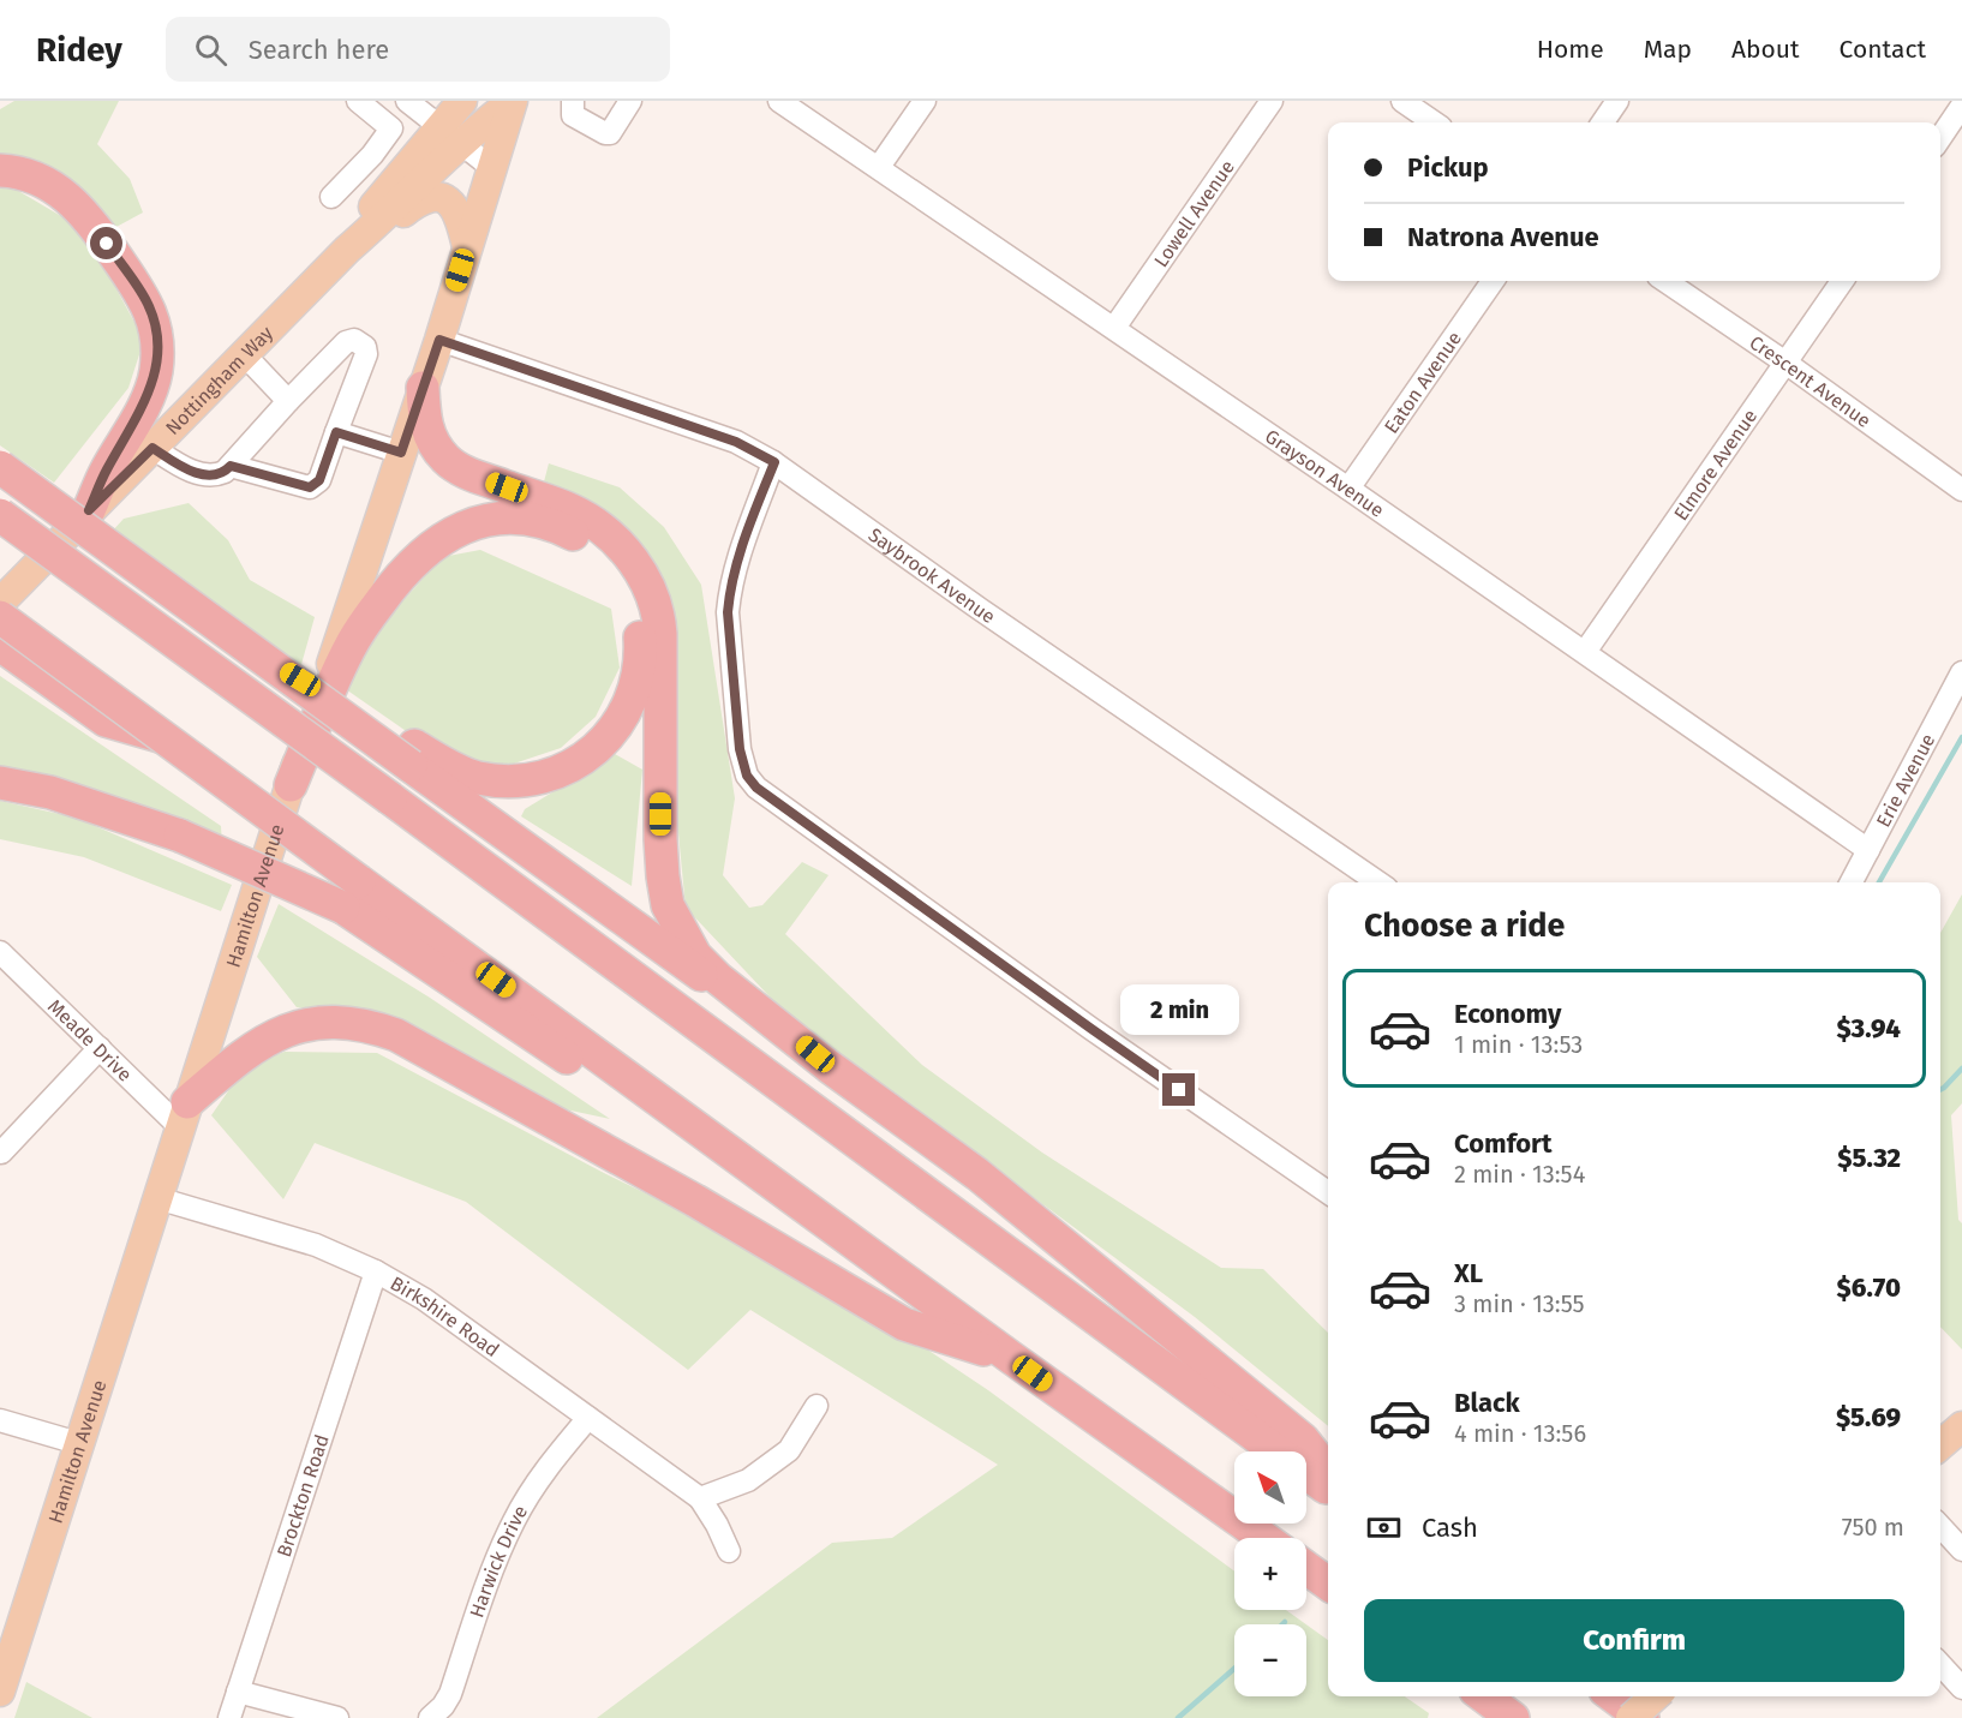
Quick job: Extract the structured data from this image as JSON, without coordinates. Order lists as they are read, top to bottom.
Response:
{
  "streets": {
    "main road": ["Nottingham Way", "Hamilton Avenue"],
    "street": [
      "Lowell Avenue",
      "Eaton Avenue",
      "Crescent Avenue",
      "Elmore Avenue",
      "Grayson Avenue",
      "Saybrook Avenue",
      "Erie Avenue",
      "Meade Drive",
      "Birkshire Road",
      "Brockton Road",
      "Harwick Drive"
    ]
  },
  "crossings": [
    ["Lowell Avenue", "Grayson Avenue"],
    ["Nottingham Way", "Hamilton Avenue"],
    ["Eaton Avenue", "Grayson Avenue"],
    ["Crescent Avenue", "Elmore Avenue"],
    ["Elmore Avenue", "Grayson Avenue"],
    ["Grayson Avenue", "Erie Avenue"],
    ["Saybrook Avenue", "Hamilton Avenue"],
    ["Hamilton Avenue", "Meade Drive"],
    ["Hamilton Avenue", "Birkshire Road"],
    ["Birkshire Road", "Brockton Road"],
    ["Birkshire Road", "Harwick Drive"]
  ],
  "north": "top left",
  "page": {
    "header": "Ridey",
    "search": "Search here",
    "nav": [
      "Home",
      "Map",
      "About",
      "Contact"
    ],
    "banner": ["Pickup", "Natrona Avenue"],
    "heading": "Choose a ride",
    "list": [
      {
        "name": "Economy",
        "note": "1 min · 13:53",
        "value": "$3.94"
      },
      {
        "name": "Comfort",
        "note": "2 min · 13:54",
        "value": "$5.32"
      },
      {
        "name": "XL",
        "note": "3 min · 13:55",
        "value": "$6.70"
      },
      {
        "name": "Black",
        "note": "4 min · 13:56",
        "value": "$5.69"
      }
    ],
    "bubble": "2 min",
    "map_buttons": ["+", "−"],
    "pay": ["Cash", "750 m"],
    "buttons": "Confirm"
  }
}
